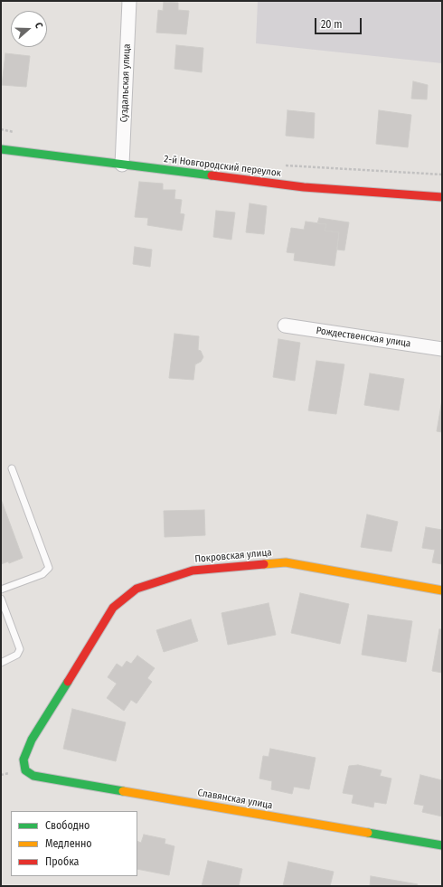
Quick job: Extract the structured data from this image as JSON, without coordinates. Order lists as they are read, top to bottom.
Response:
{
  "streets": {
    "street": [
      "Суздальская улица",
      "2-й Новгородский переулок",
      "Рождественская улица",
      "Покровская улица",
      "Славянская улица"
    ]
  },
  "crossings": [
    ["Суздальская улица", "2-й Новгородский переулок"],
    ["Покровская улица", "Славянская улица"]
  ],
  "legend": ["Свободно", "Медленно", "Пробка"],
  "scale_bar": "20 m",
  "north": "right"
}
